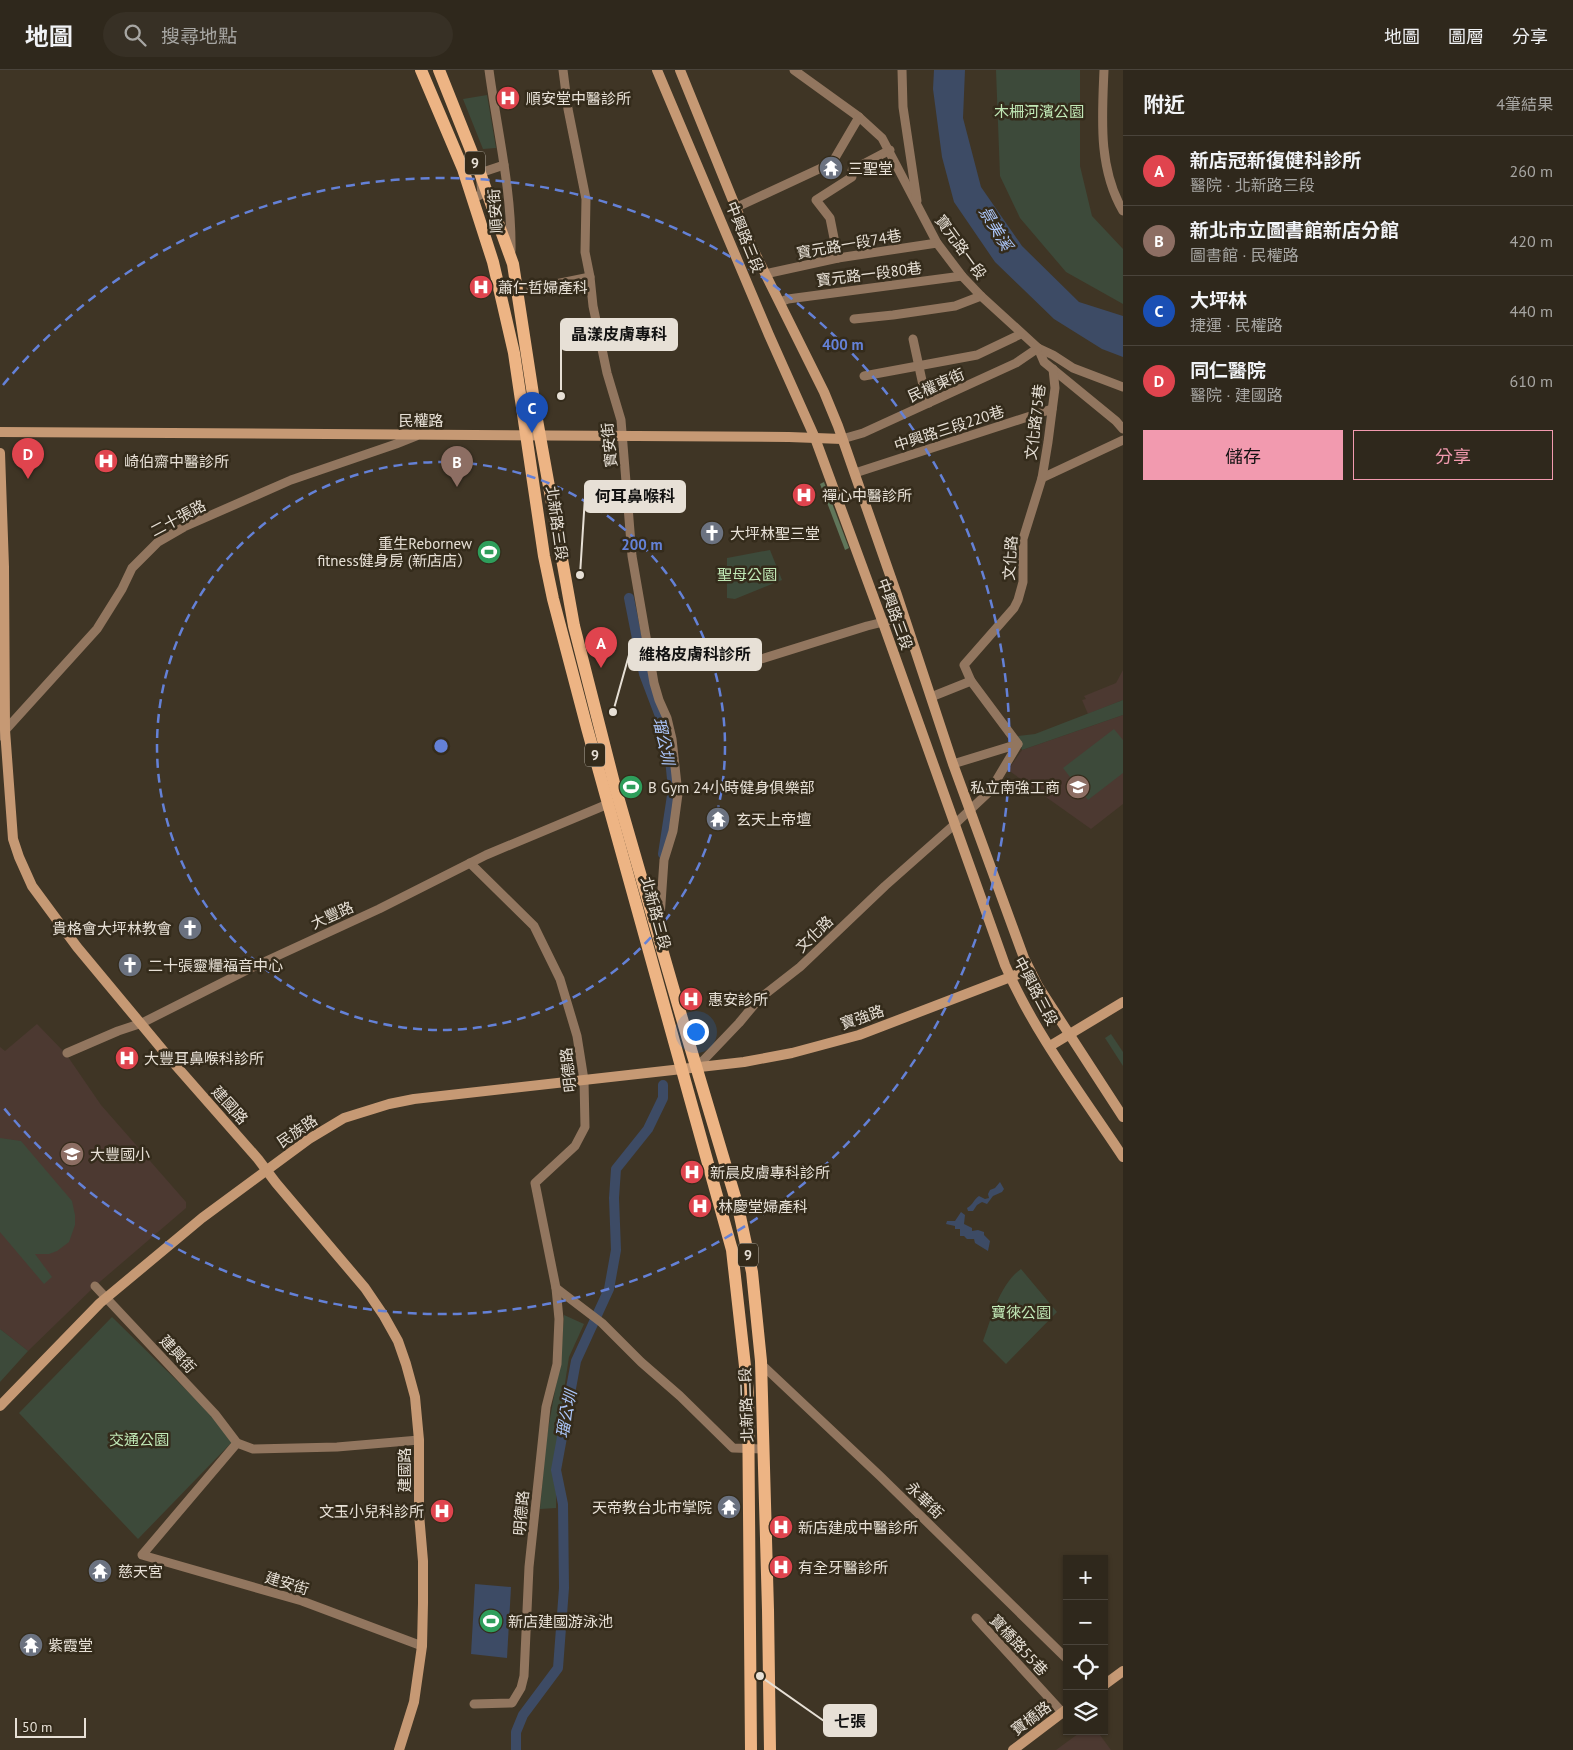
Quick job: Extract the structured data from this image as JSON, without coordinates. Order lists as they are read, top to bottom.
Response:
{
  "streets": {
    "main road": ["9", "北新路三段", "北新路二段"],
    "street": [
      "順安街",
      "中興路三段",
      "寶元路一段74巷",
      "寶元路一段",
      "寶元路一段80巷",
      "民權東街",
      "民權路",
      "文化路75巷",
      "中興路三段220巷",
      "寶安街",
      "二十張路",
      "文化路",
      "大豐路",
      "寶強路",
      "明德路",
      "建國路",
      "民族路",
      "建興街",
      "永華街",
      "建安街",
      "寶橋路55巷",
      "寶橋路"
    ]
  },
  "crossings": [
    ["順安街", "北新路三段"],
    ["中興路三段", "寶元路一段74巷"],
    ["中興路三段", "寶元路一段80巷"],
    ["中興路三段", "民權東街"],
    ["中興路三段", "民權路"],
    ["中興路三段", "中興路三段220巷"],
    ["中興路三段", "文化路"],
    ["中興路三段", "寶強路"],
    ["寶元路一段74巷", "寶元路一段"],
    ["寶元路一段", "寶元路一段80巷"],
    ["寶元路一段", "民權東街"],
    ["寶元路一段", "文化路75巷"],
    ["民權東街", "民權路"],
    ["民權路", "寶安街"],
    ["民權路", "二十張路"],
    ["民權路", "北新路三段"],
    ["文化路75巷", "中興路三段220巷"],
    ["文化路75巷", "文化路"],
    ["寶安街", "北新路三段"],
    ["二十張路", "建國路"],
    ["北新路三段", "文化路"],
    ["北新路三段", "大豐路"],
    ["北新路三段", "寶強路"],
    ["北新路三段", "民族路"],
    ["北新路三段", "北新路二段"],
    ["文化路", "寶強路"],
    ["文化路", "民族路"],
    ["文化路", "北新路二段"],
    ["大豐路", "明德路"],
    ["大豐路", "建國路"],
    ["寶強路", "民族路"],
    ["寶強路", "北新路二段"],
    ["明德路", "民族路"],
    ["建國路", "民族路"],
    ["建國路", "建安街"],
    ["民族路", "建興街"],
    ["民族路", "北新路二段"],
    ["建興街", "建安街"],
    ["北新路二段", "永華街"]
  ],
  "water": ["景美溪", "瑠公圳"],
  "parks": [
    "木柵河濱公園",
    "聖母公園",
    "寶徠公園",
    "交通公園"
  ],
  "places": {
    "hospital": [
      "順安堂中醫診所",
      "蕭仁哲婦產科",
      "崎伯齋中醫診所",
      "禪心中醫診所",
      "惠安診所",
      "大豐耳鼻喉科診所",
      "新晨皮膚專科診所",
      "林慶堂婦產科",
      "文玉小兒科診所",
      "新店建成中醫診所",
      "有全牙醫診所"
    ],
    "temple": [
      "三聖堂",
      "玄天上帝壇",
      "天帝教台北市掌院",
      "慈天宮",
      "紫霞堂"
    ],
    "other": [
      "晶漾皮膚專科",
      "何耳鼻喉科",
      "維格皮膚科診所",
      "七張"
    ],
    "church": ["大坪林聖三堂", "貴格會大坪林教會", "二十張靈糧福音中心"],
    "sports": ["重生Rebornew fitness健身房 (新店店）", "B Gym 24小時健身俱樂部", "新店建國游泳池"],
    "school or university": ["私立南強工商", "大豐國小"]
  },
  "scale_bar": "50 m",
  "page": {
    "header": "地圖",
    "search": "搜尋地點",
    "nav": ["地圖", "圖層", "分享"],
    "heading": ["附近", "4筆結果"],
    "list": [
      {
        "mark": "A",
        "name": "新店冠新復健科診所",
        "note": "醫院 · 北新路三段",
        "value": "260 m"
      },
      {
        "mark": "B",
        "name": "新北市立圖書館新店分館",
        "note": "圖書館 · 民權路",
        "value": "420 m"
      },
      {
        "mark": "C",
        "name": "大坪林",
        "note": "捷運 · 民權路",
        "value": "440 m"
      },
      {
        "mark": "D",
        "name": "同仁醫院",
        "note": "醫院 · 建國路",
        "value": "610 m"
      }
    ],
    "pins": [
      "C",
      "D",
      "B",
      "A"
    ],
    "buttons": ["儲存", "分享"],
    "map_buttons": ["+", "−"],
    "scale": "50 m"
  },
  "rings": ["400 m", "200 m"]
}
